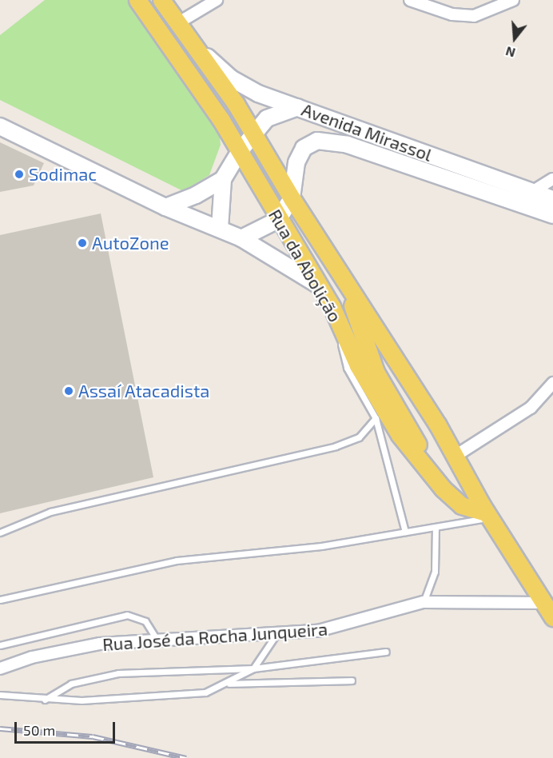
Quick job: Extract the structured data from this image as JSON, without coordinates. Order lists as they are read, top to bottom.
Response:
{
  "streets": {
    "main road": ["Avenida Mirassol", "Rua da Abolição"],
    "street": ["Rua José da Rocha Junqueira"]
  },
  "crossings": [
    ["Avenida Mirassol", "Rua da Abolição"],
    ["Rua da Abolição", "Rua José da Rocha Junqueira"]
  ],
  "places": ["Sodimac", "AutoZone", "Assaí Atacadista"],
  "scale_bar": "50 m",
  "north": "bottom"
}
